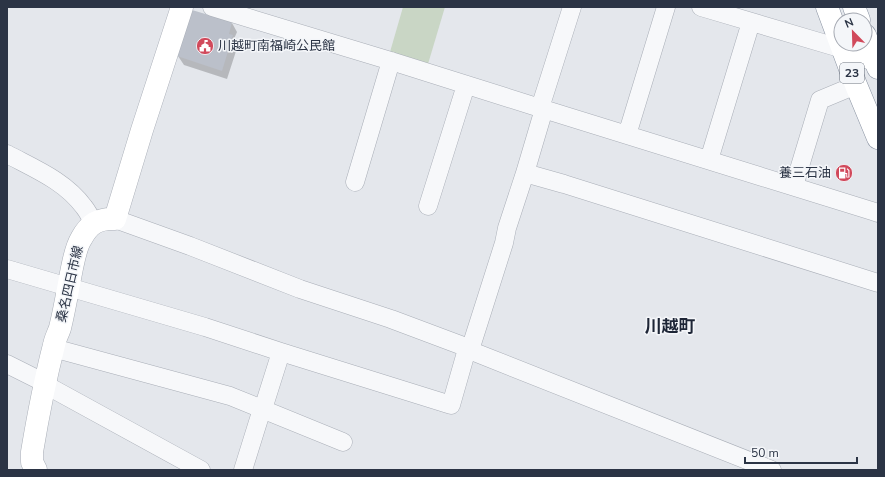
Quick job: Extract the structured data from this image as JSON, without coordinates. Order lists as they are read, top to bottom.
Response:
{
  "streets": {
    "main road": ["23", "桑名四日市線"]
  },
  "districts": ["川越町"],
  "places": {
    "public building": ["川越町南福崎公民館"],
    "fuel station": ["養三石油"]
  },
  "scale_bar": "50 m",
  "north": "top left"
}
